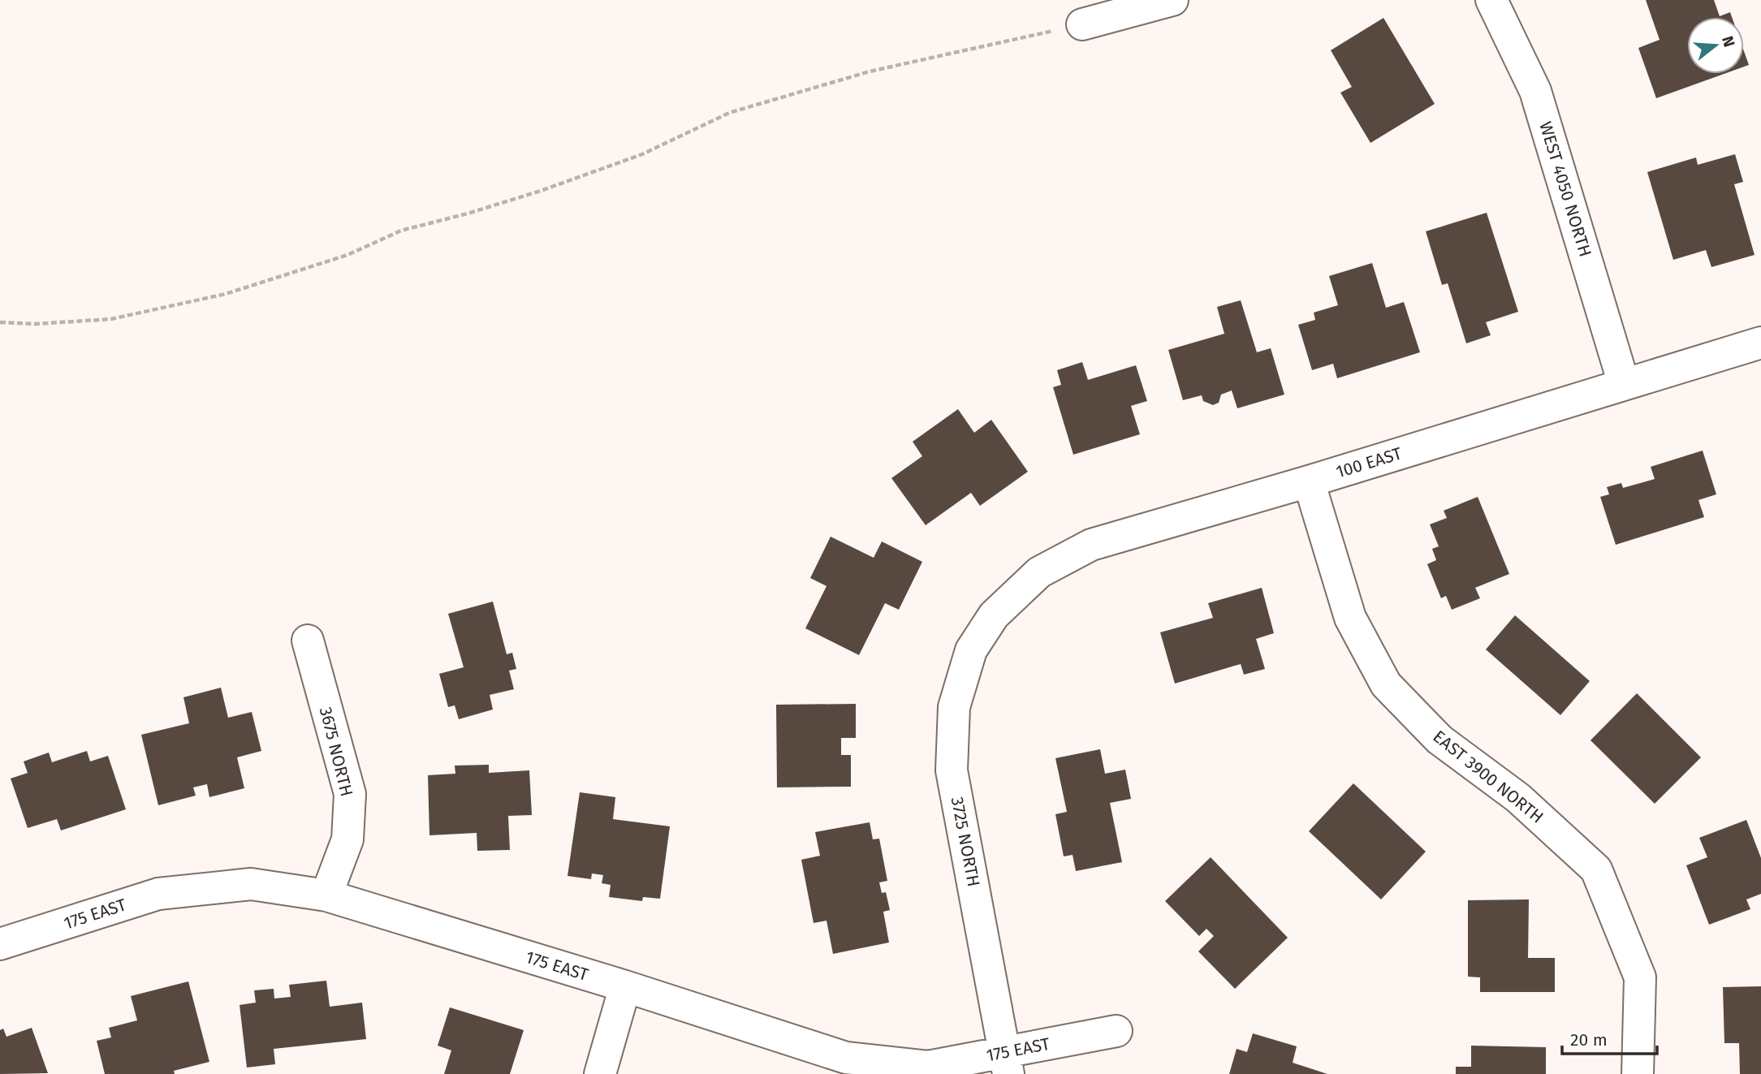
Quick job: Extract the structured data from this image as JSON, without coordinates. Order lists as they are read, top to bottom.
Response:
{
  "streets": {
    "street": [
      "WEST 4050 NORTH",
      "100 EAST",
      "3675 NORTH",
      "EAST 3900 NORTH",
      "3725 NORTH",
      "175 EAST"
    ]
  },
  "crossings": [
    ["WEST 4050 NORTH", "100 EAST"],
    ["100 EAST", "EAST 3900 NORTH"],
    ["100 EAST", "3725 NORTH"],
    ["3675 NORTH", "175 EAST"],
    ["3725 NORTH", "175 EAST"]
  ],
  "scale_bar": "20 m",
  "north": "right"
}
